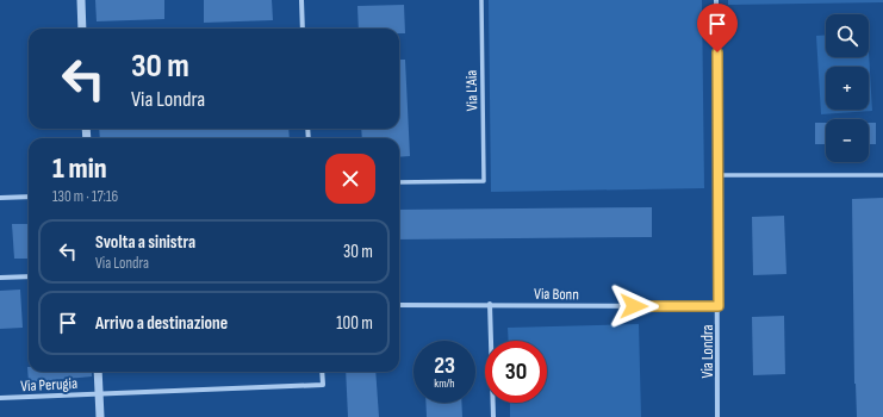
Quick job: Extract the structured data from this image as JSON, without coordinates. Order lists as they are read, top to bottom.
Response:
{
  "streets": {
    "street": [
      "Via L'Aia",
      "Via Bonn",
      "Via Londra",
      "Via Perugia"
    ]
  },
  "crossings": [
    ["Via Bonn", "Via Londra"]
  ],
  "page": {
    "map_buttons": ["+", "−"],
    "turn": ["30 m", "Via Londra"],
    "heading": ["1 min", "130 m · 17:16"],
    "list": [
      {
        "name": "Svolta a sinistra",
        "note": "Via Londra",
        "value": "30 m"
      },
      {
        "name": "Arrivo a destinazione",
        "value": "100 m"
      }
    ],
    "speed": "23 km/h",
    "limit": "30"
  }
}
